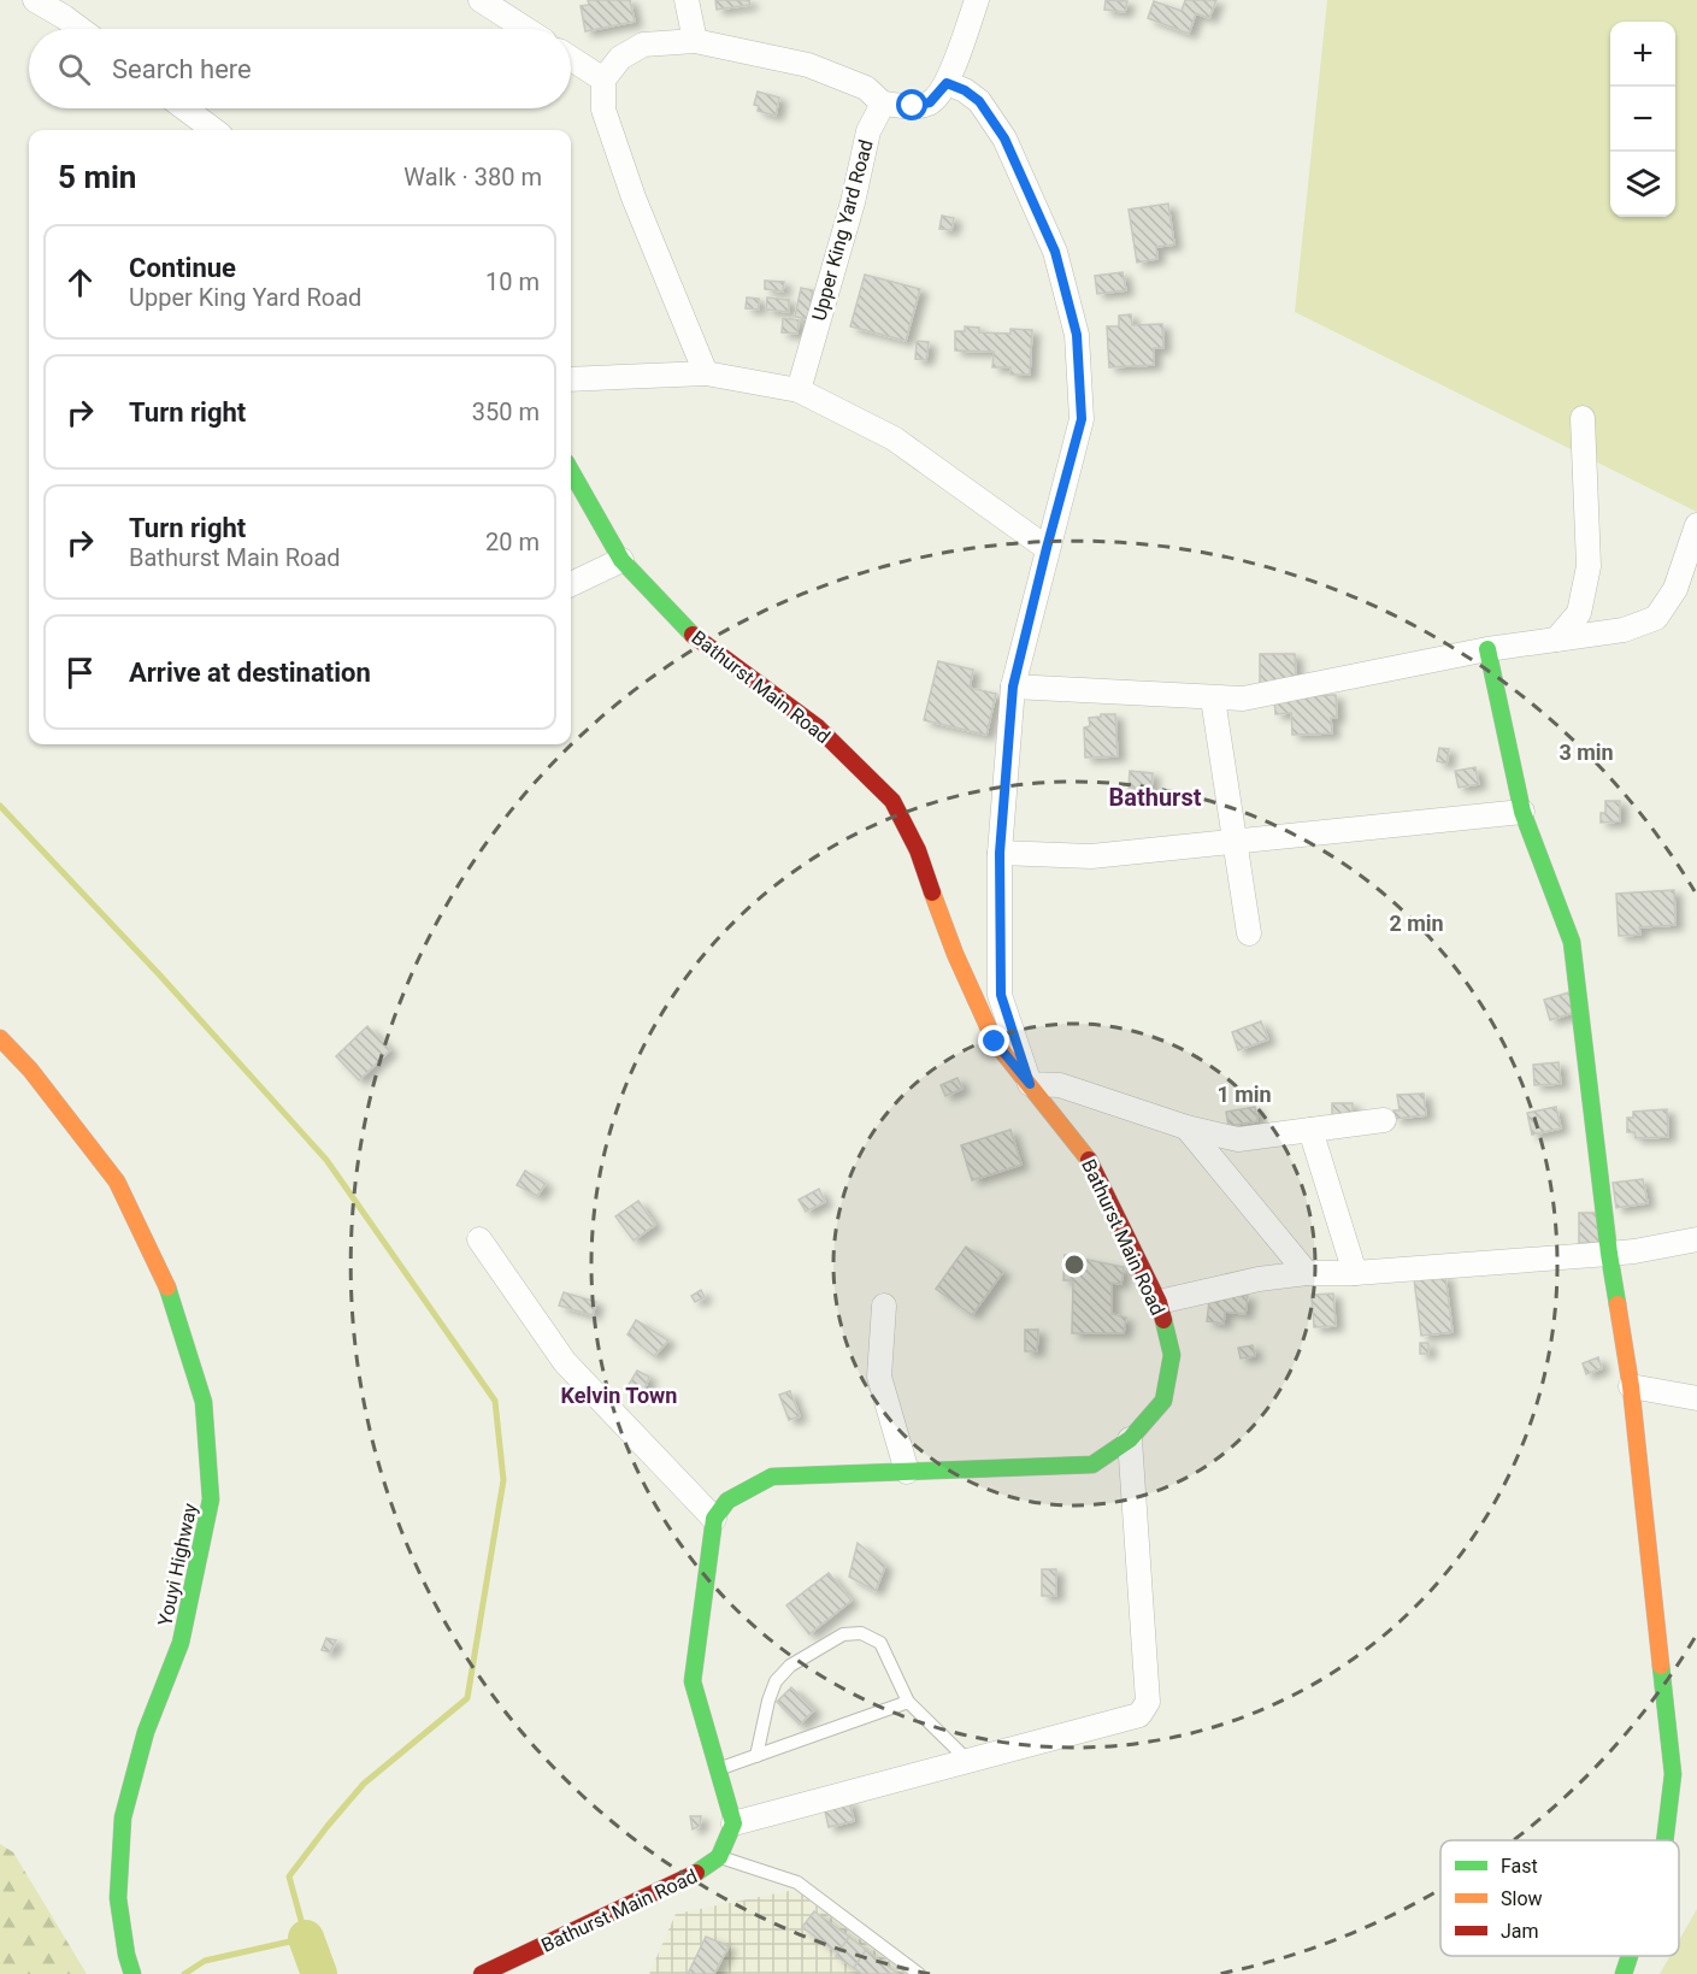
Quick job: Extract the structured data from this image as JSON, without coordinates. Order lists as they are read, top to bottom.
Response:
{
  "streets": {
    "street": ["Upper King Yard Road", "Bathurst Main Road", "Youyi Highway"]
  },
  "districts": ["Bathurst", "Kelvin Town"],
  "legend": ["Fast", "Slow", "Jam"],
  "page": {
    "map_buttons": ["+", "−"],
    "search": "Search here",
    "heading": ["5 min", "Walk · 380 m"],
    "list": [
      ["Continue", "Upper King Yard Road", "10 m"],
      ["Turn right", "350 m"],
      ["Turn right", "Bathurst Main Road", "20 m"],
      "Arrive at destination"
    ]
  },
  "rings": ["3 min", "2 min", "1 min"]
}
